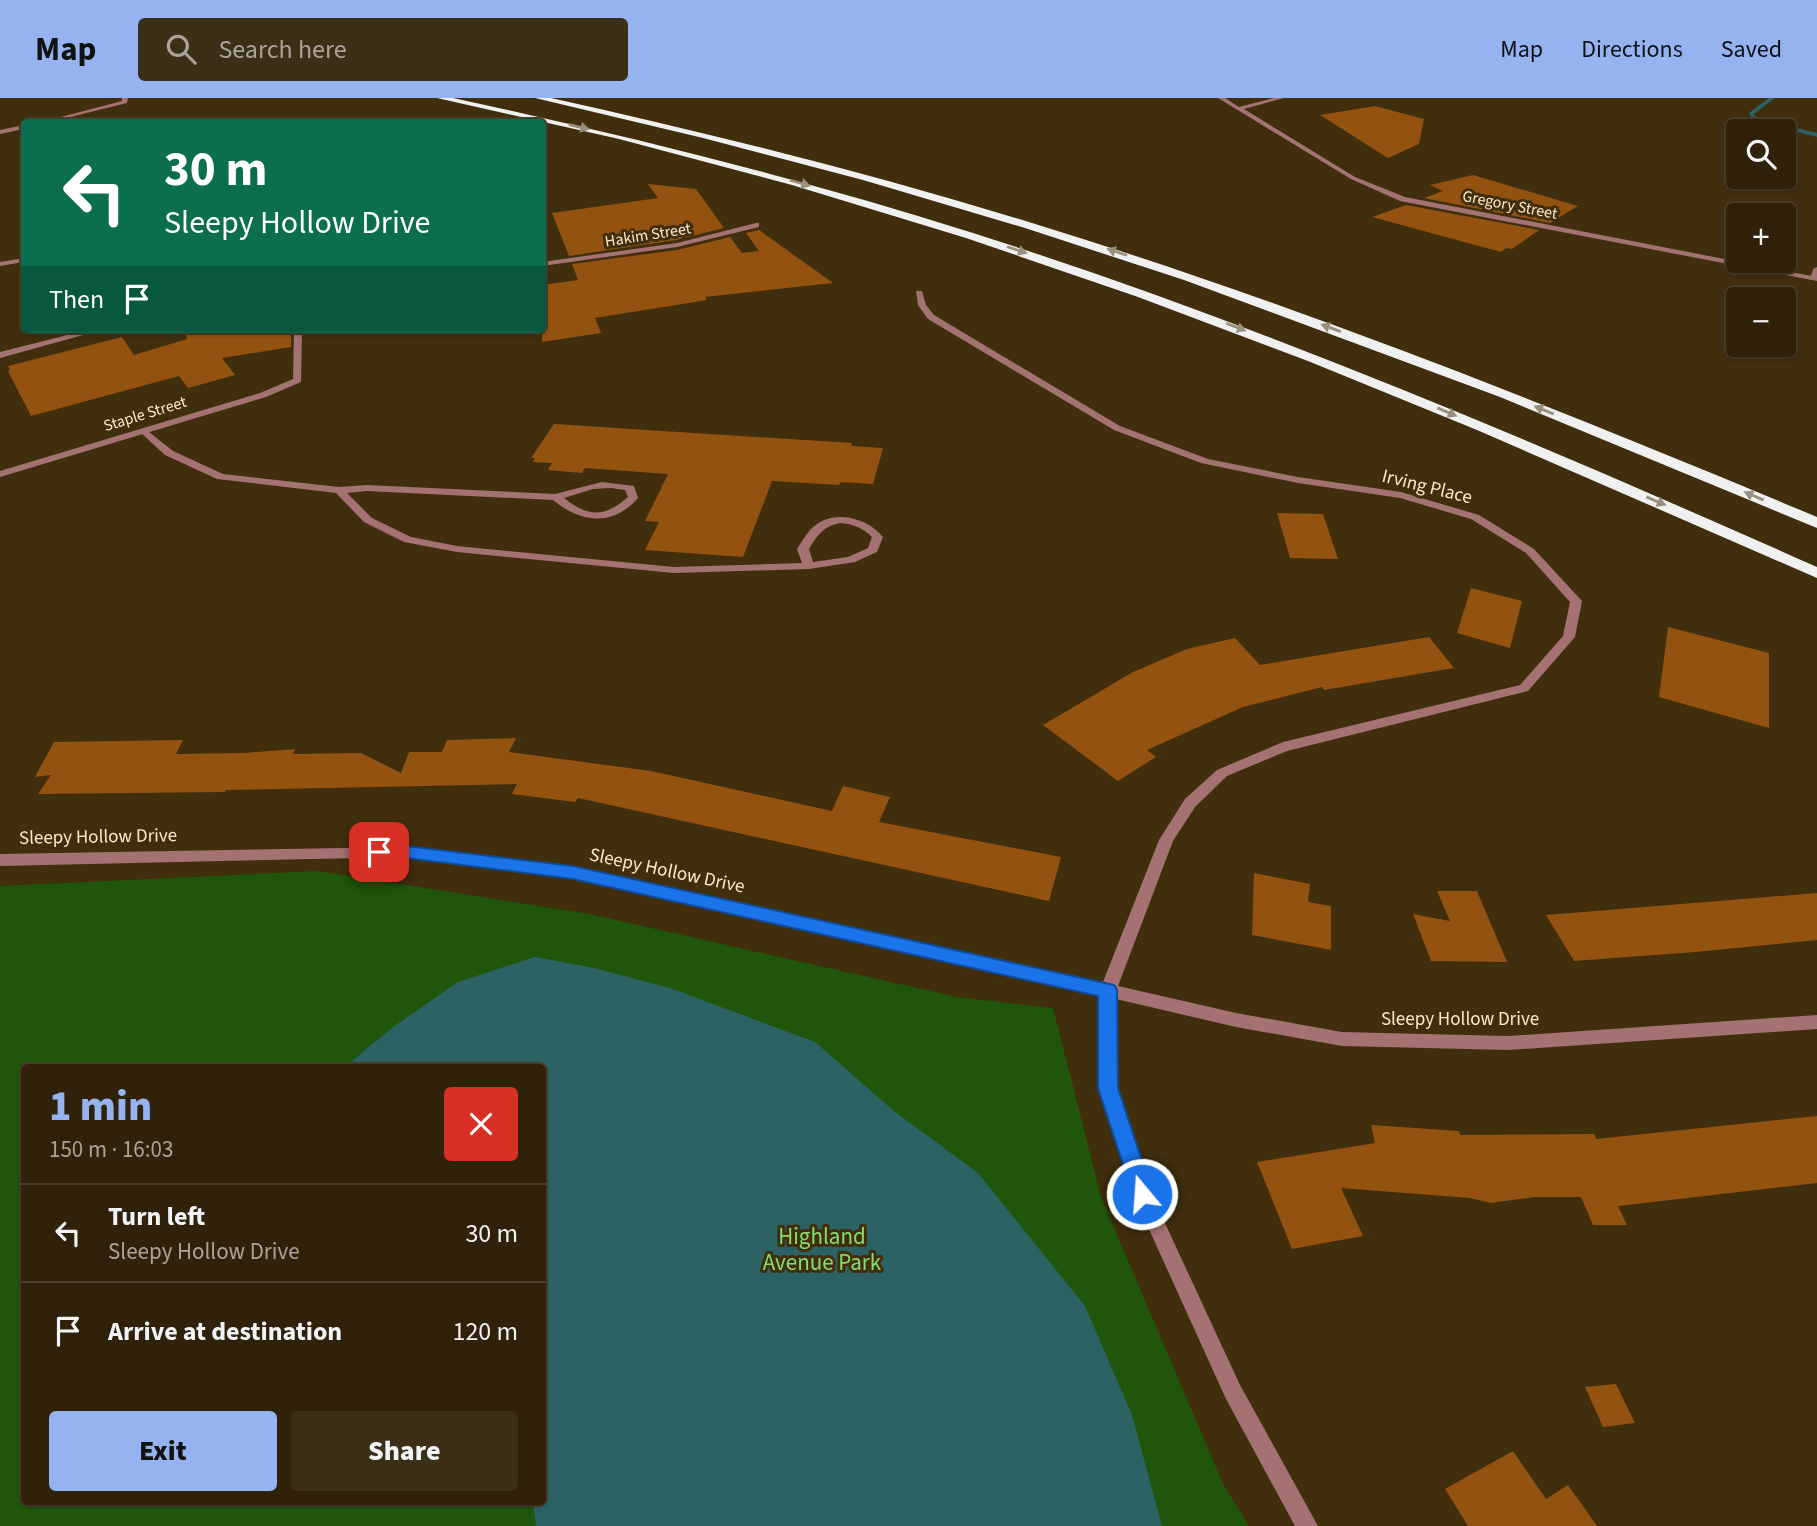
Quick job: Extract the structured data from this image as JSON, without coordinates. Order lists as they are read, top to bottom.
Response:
{
  "streets": {
    "street": [
      "Gregory Street",
      "Hakim Street",
      "Staple Street",
      "Irving Place",
      "Sleepy Hollow Drive"
    ]
  },
  "crossings": [
    ["Irving Place", "Sleepy Hollow Drive"]
  ],
  "parks": ["Highland Avenue Park"],
  "page": {
    "header": "Map",
    "search": "Search here",
    "nav": ["Map", "Directions", "Saved"],
    "map_buttons": ["+", "−"],
    "turn": ["30 m", "Sleepy Hollow Drive"],
    "then": "Then",
    "heading": ["1 min", "150 m · 16:03"],
    "list": [
      {
        "name": "Turn left",
        "note": "Sleepy Hollow Drive",
        "value": "30 m"
      },
      {
        "name": "Arrive at destination",
        "value": "120 m"
      }
    ],
    "buttons": ["Exit", "Share"]
  }
}
